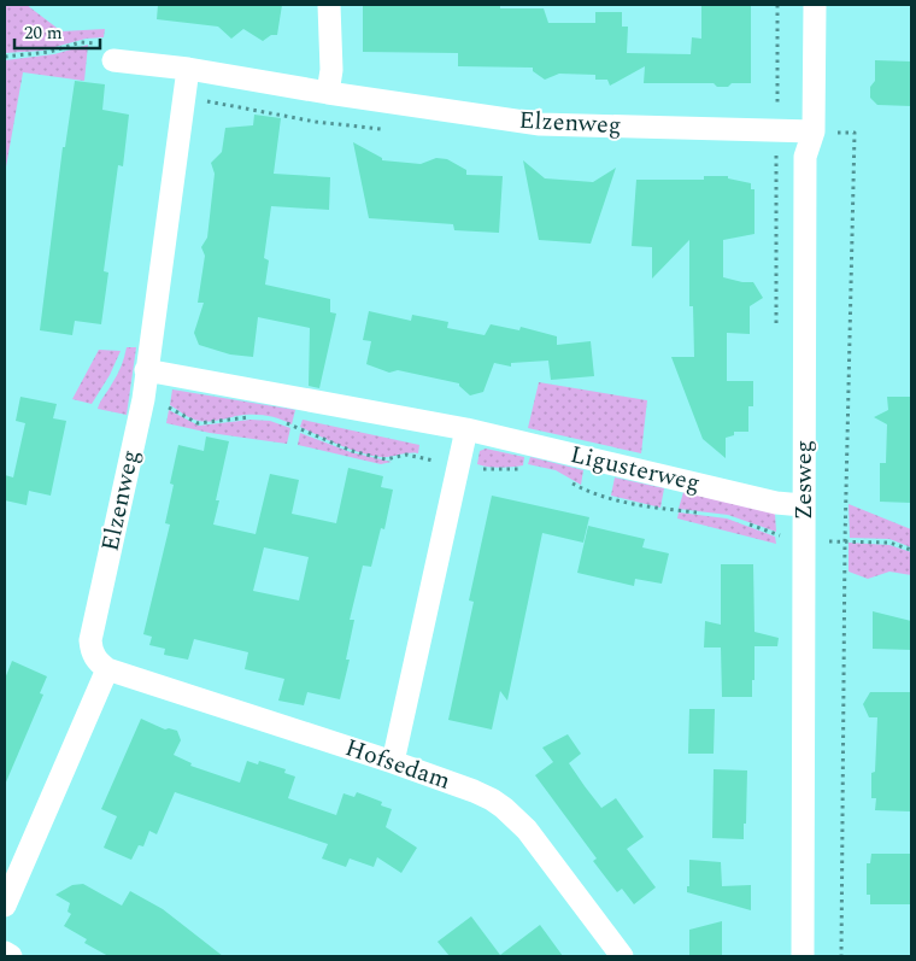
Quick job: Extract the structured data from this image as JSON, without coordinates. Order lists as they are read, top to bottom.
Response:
{
  "streets": {
    "street": [
      "Elzenweg",
      "Ligusterweg",
      "Zesweg",
      "Hofsedam"
    ]
  },
  "crossings": [
    ["Elzenweg", "Ligusterweg"],
    ["Elzenweg", "Zesweg"],
    ["Elzenweg", "Hofsedam"],
    ["Ligusterweg", "Zesweg"]
  ],
  "scale_bar": "20 m"
}
